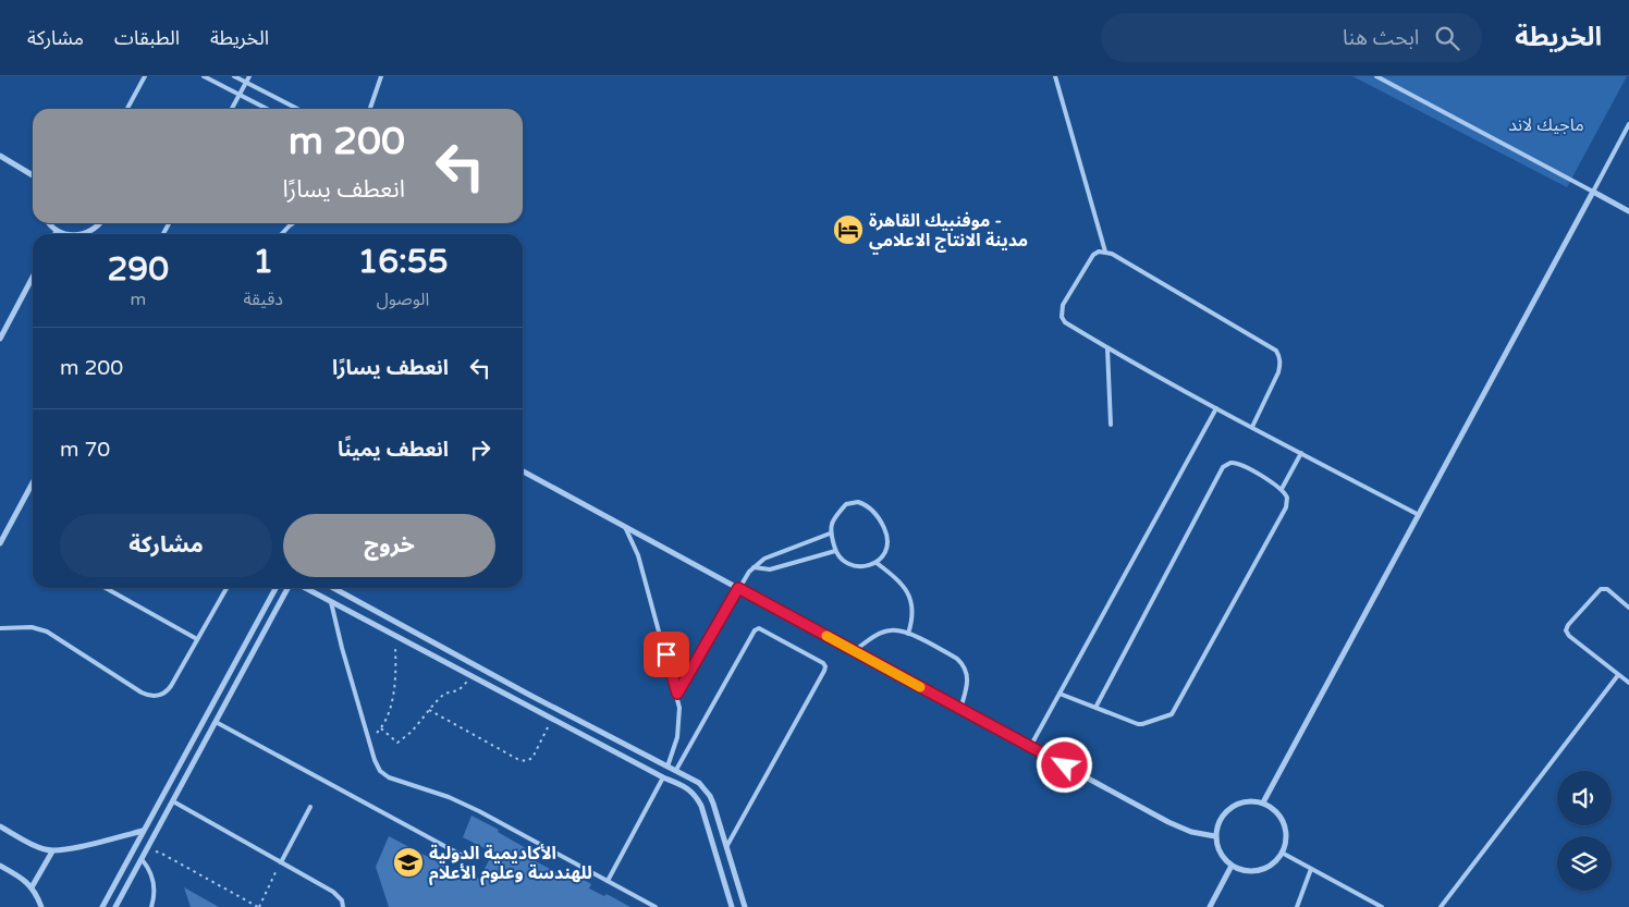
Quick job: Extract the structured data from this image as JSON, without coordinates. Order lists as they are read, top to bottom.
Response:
{
  "parks": ["ماجيك لاند"],
  "places": {
    "hotel": ["موفنبيك القاهرة - مدينة الانتاج الاعلامي"],
    "school or university": ["الأكاديمية الدولية للهندسة وعلوم الأعلام"]
  },
  "page": {
    "header": "الخريطة",
    "search": "ابحث هنا",
    "nav": ["الخريطة", "الطبقات", "مشاركة"],
    "turn": ["200 m", "انعطف يسارًا"],
    "eta": [
      "16:55",
      "الوصول",
      "1",
      "دقيقة",
      "290",
      "m"
    ],
    "list": [
      {
        "name": "انعطف يسارًا",
        "value": "200 m"
      },
      {
        "name": "انعطف يمينًا",
        "value": "70 m"
      }
    ],
    "buttons": ["خروج", "مشاركة"]
  }
}
